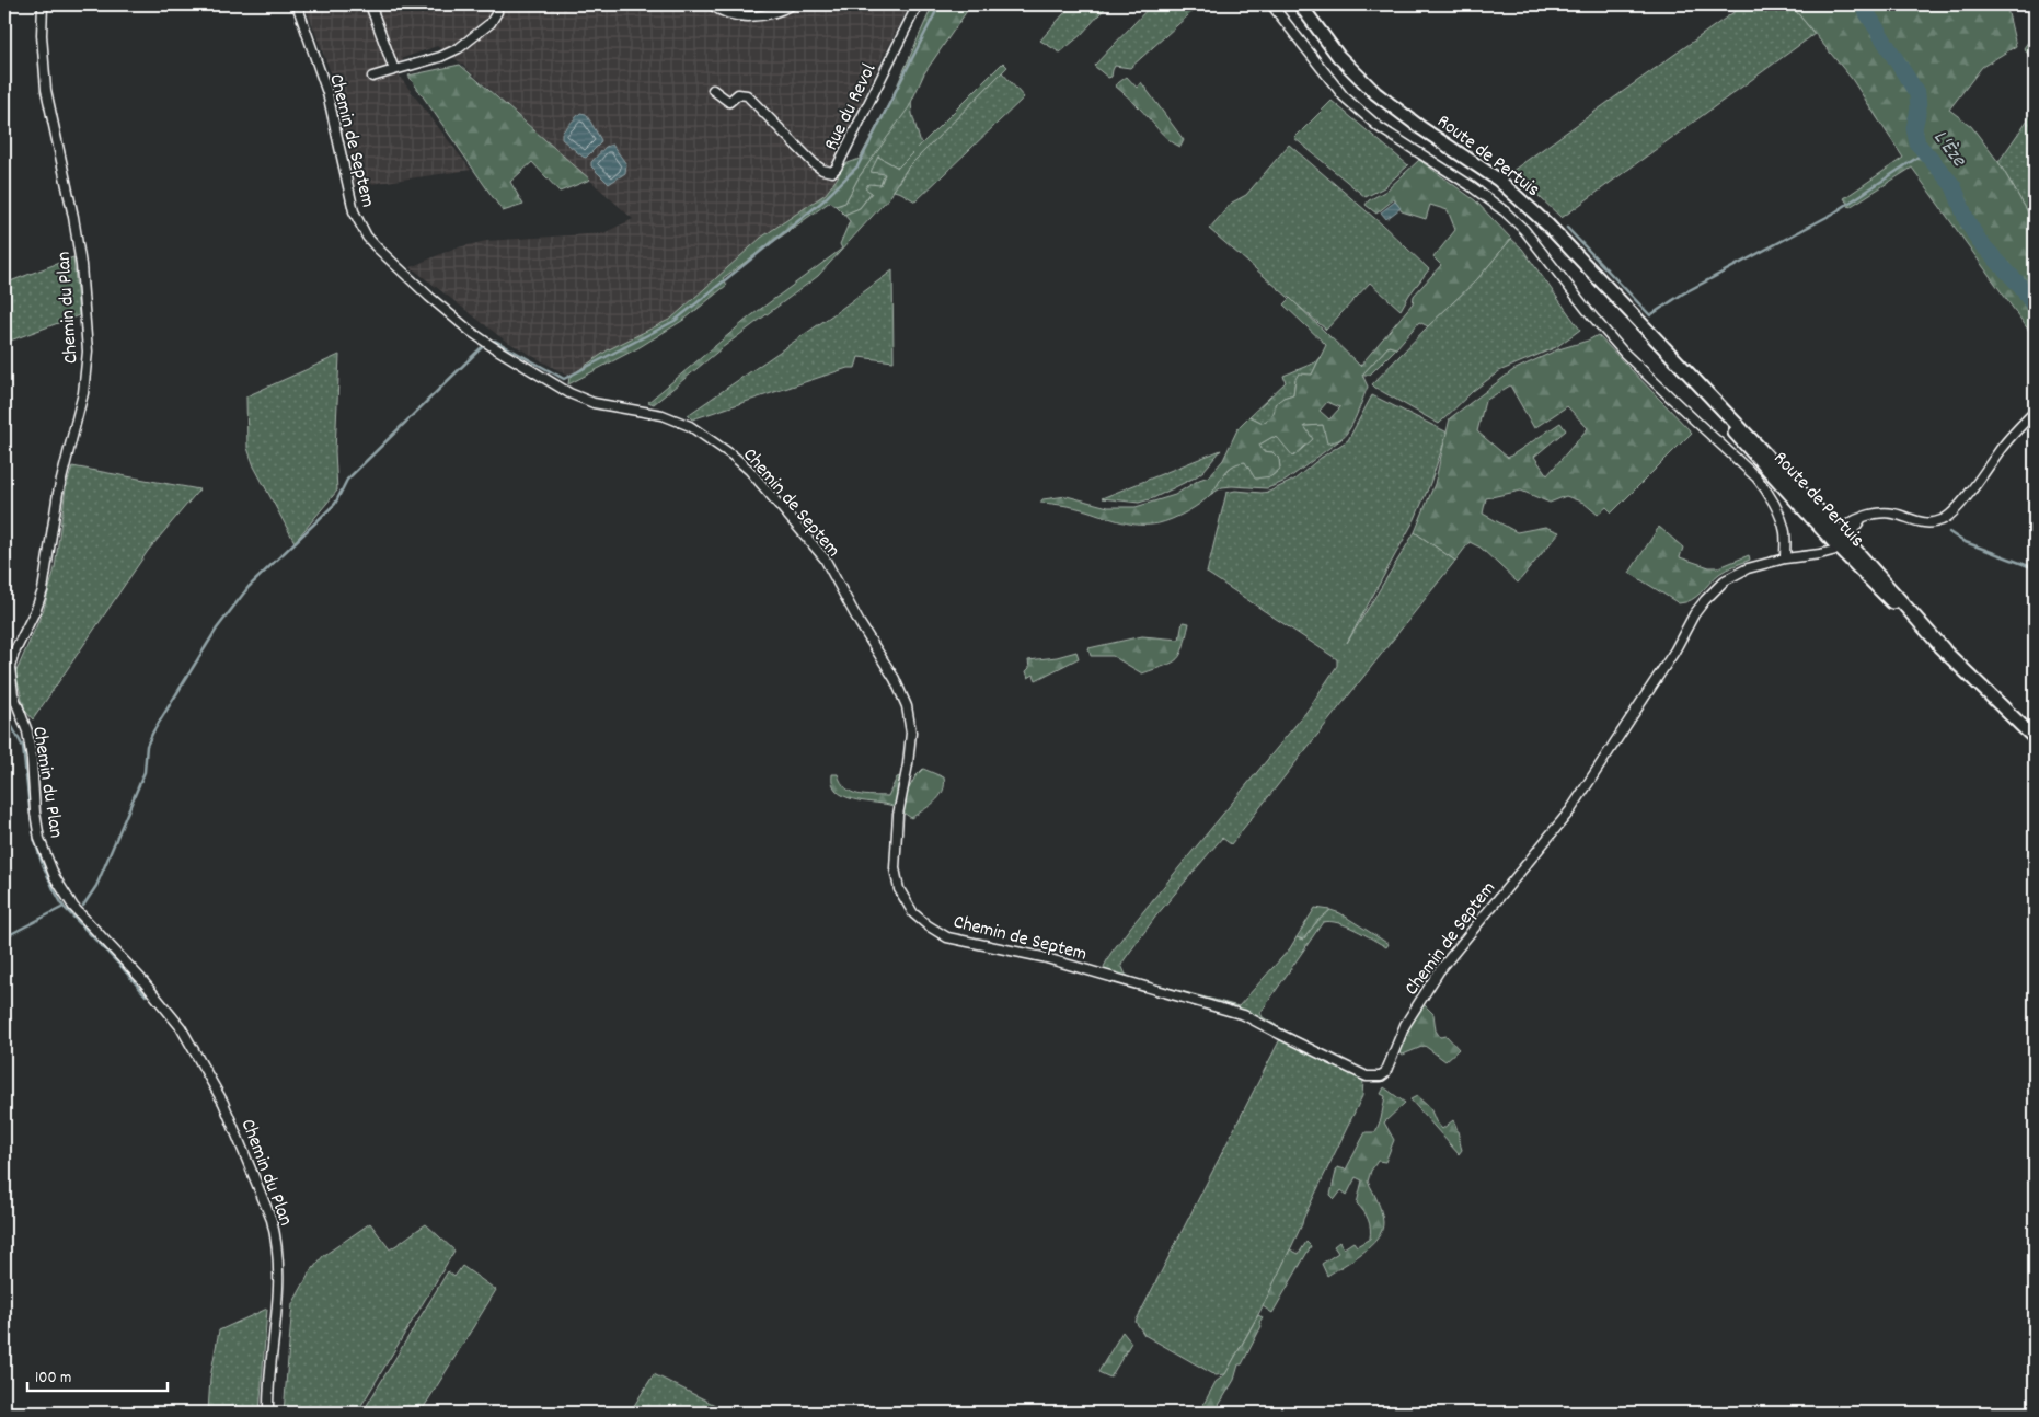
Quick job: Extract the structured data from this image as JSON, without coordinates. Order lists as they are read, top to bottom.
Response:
{
  "streets": {
    "main road": ["Route de Pertuis"],
    "street": ["Rue du Revol", "Chemin de Septem", "Chemin du Plan"]
  },
  "crossings": [
    ["Chemin de Septem", "Route de Pertuis"]
  ],
  "water": ["L'Èze"],
  "scale_bar": "100 m"
}
